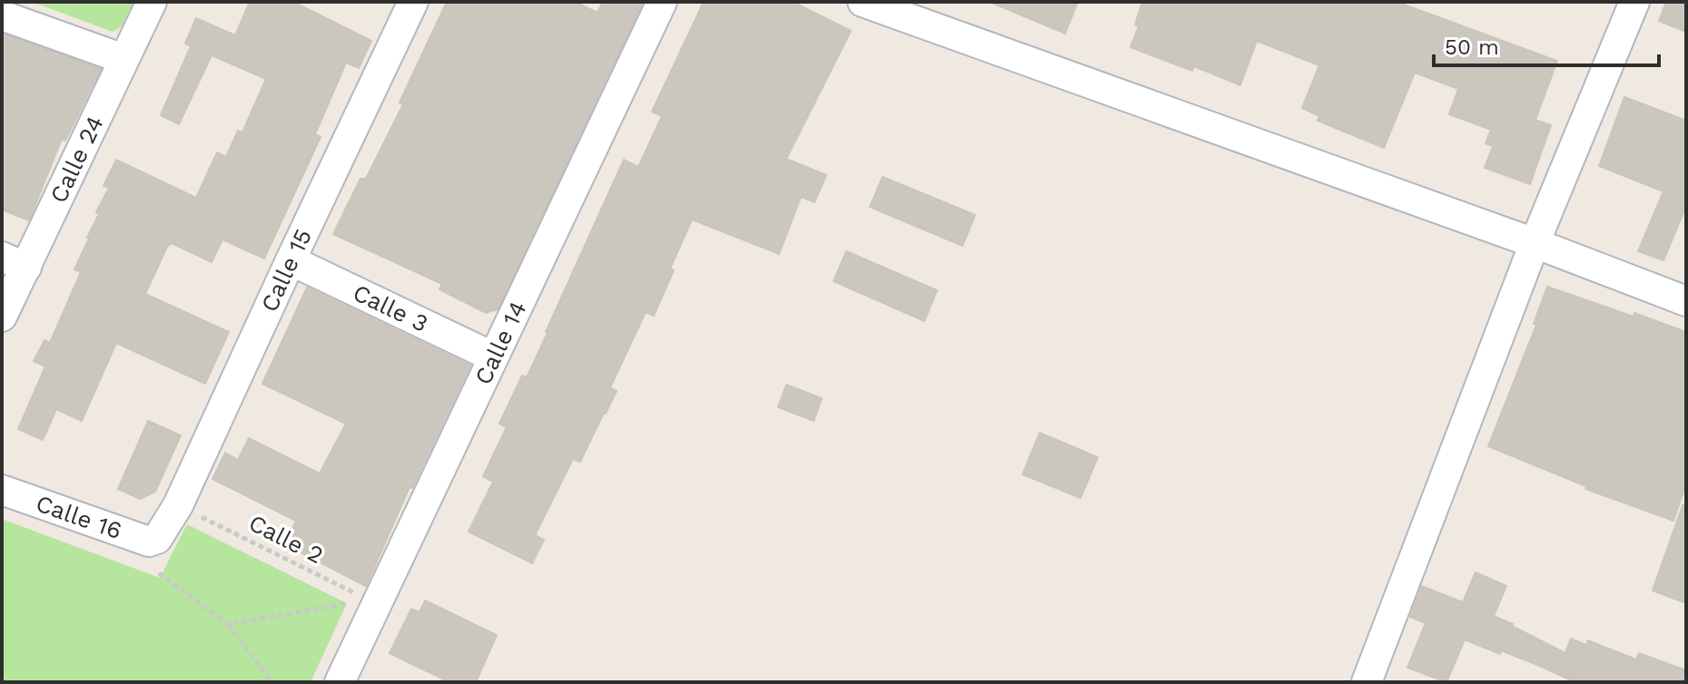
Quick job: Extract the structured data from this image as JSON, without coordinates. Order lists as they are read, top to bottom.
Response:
{
  "streets": {
    "street": [
      "Calle 24",
      "Calle 15",
      "Calle 3",
      "Calle 14",
      "Calle 16"
    ],
    "path": ["Calle 2"]
  },
  "crossings": [
    ["Calle 15", "Calle 3"],
    ["Calle 15", "Calle 16"],
    ["Calle 15", "Calle 2"],
    ["Calle 3", "Calle 14"],
    ["Calle 14", "Calle 2"]
  ],
  "scale_bar": "50 m"
}
